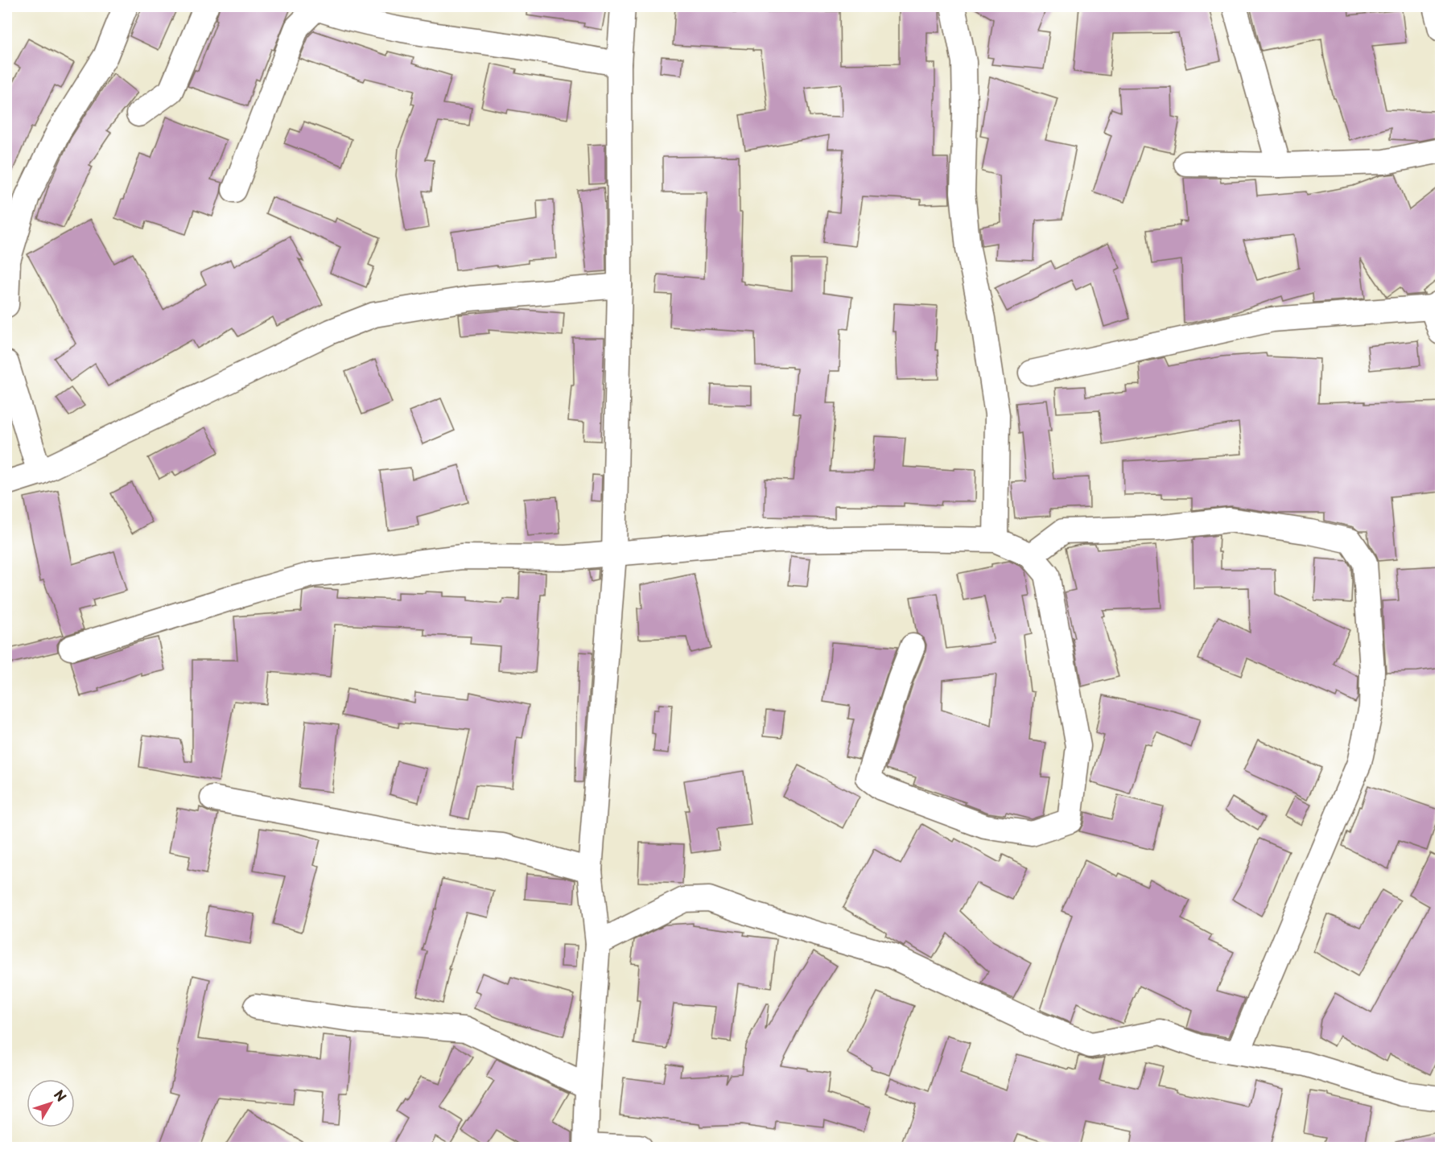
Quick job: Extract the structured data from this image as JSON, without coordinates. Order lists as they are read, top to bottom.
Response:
{
  "north": "top right"
}
